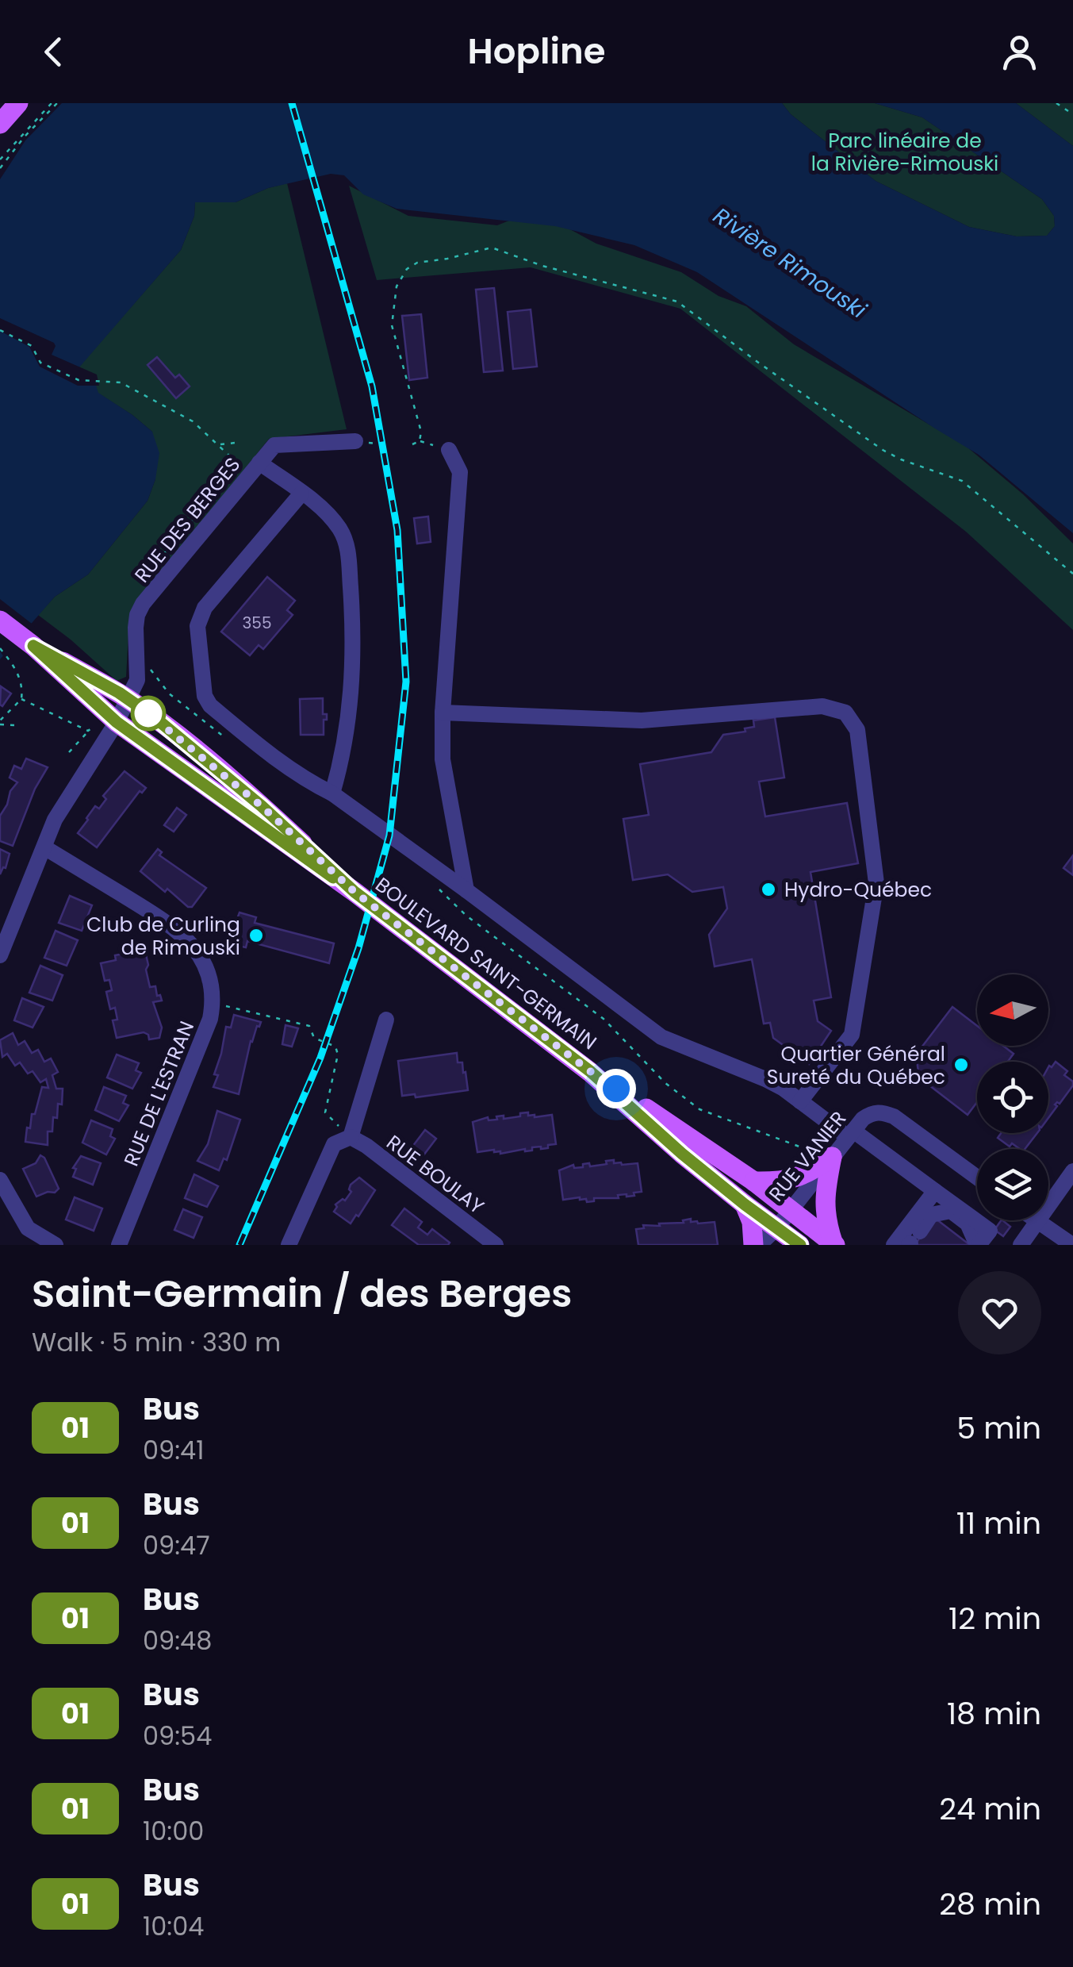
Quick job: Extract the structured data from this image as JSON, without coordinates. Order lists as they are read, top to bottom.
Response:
{
  "streets": {
    "main road": ["BOULEVARD SAINT-GERMAIN"],
    "street": [
      "RUE DES BERGES",
      "RUE DE L'ESTRAN",
      "RUE VANIER",
      "RUE BOULAY"
    ]
  },
  "crossings": [
    ["RUE DES BERGES", "BOULEVARD SAINT-GERMAIN"],
    ["RUE DES BERGES", "RUE DE L'ESTRAN"],
    ["BOULEVARD SAINT-GERMAIN", "RUE VANIER"]
  ],
  "water": ["Rivière Rimouski"],
  "parks": ["Parc linéaire de la Rivière-Rimouski"],
  "places": ["Hydro-Québec", "Club de Curling de Rimouski", "Quartier Général Sureté du Québec"],
  "lines": ["bus line 01"],
  "house_numbers": ["355"],
  "north": "left",
  "page": {
    "header": "Hopline",
    "heading": ["Saint-Germain / des Berges", "Walk · 5 min · 330 m"],
    "list": [
      {
        "mark": "01",
        "name": "Bus",
        "note": "09:41",
        "value": "5 min"
      },
      {
        "mark": "01",
        "name": "Bus",
        "note": "09:47",
        "value": "11 min"
      },
      {
        "mark": "01",
        "name": "Bus",
        "note": "09:48",
        "value": "12 min"
      },
      {
        "mark": "01",
        "name": "Bus",
        "note": "09:54",
        "value": "18 min"
      },
      {
        "mark": "01",
        "name": "Bus",
        "note": "10:00",
        "value": "24 min"
      },
      {
        "mark": "01",
        "name": "Bus",
        "note": "10:04",
        "value": "28 min"
      }
    ]
  }
}
